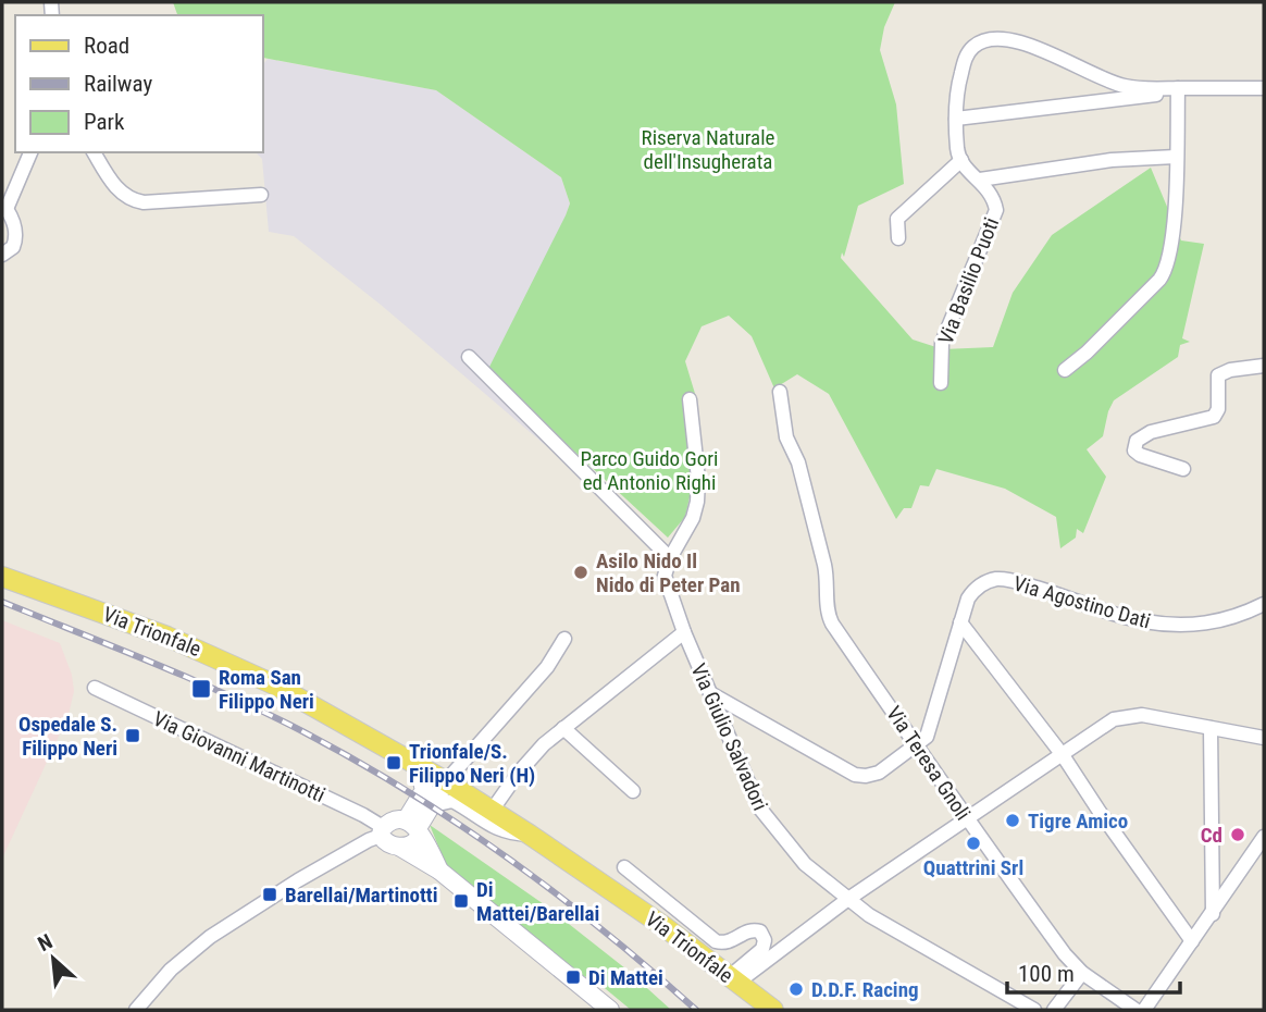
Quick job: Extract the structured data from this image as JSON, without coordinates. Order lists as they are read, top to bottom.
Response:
{
  "streets": {
    "main road": ["Via Trionfale"],
    "street": [
      "Via Basilio Puoti",
      "Via Agostino Dati",
      "Via Giulio Salvadori",
      "Via Giovanni Martinotti",
      "Via Teresa Gnoli"
    ]
  },
  "crossings": [
    ["Via Agostino Dati", "Via Teresa Gnoli"]
  ],
  "parks": ["Riserva Naturale dell'Insugherata", "Parco Guido Gori ed Antonio Righi"],
  "places": {
    "other": [
      "Asilo Nido Il Nido di Peter Pan",
      "Tigre Amico",
      "Cd",
      "Quattrini Srl",
      "D.D.F. Racing"
    ],
    "transit": [
      "Roma San Filippo Neri",
      "Ospedale S. Filippo Neri",
      "Trionfale/S. Filippo Neri (H)",
      "Barellai/Martinotti",
      "Di Mattei/Barellai",
      "Di Mattei"
    ]
  },
  "legend": ["Road", "Railway", "Park"],
  "scale_bar": "100 m",
  "north": "top left"
}
